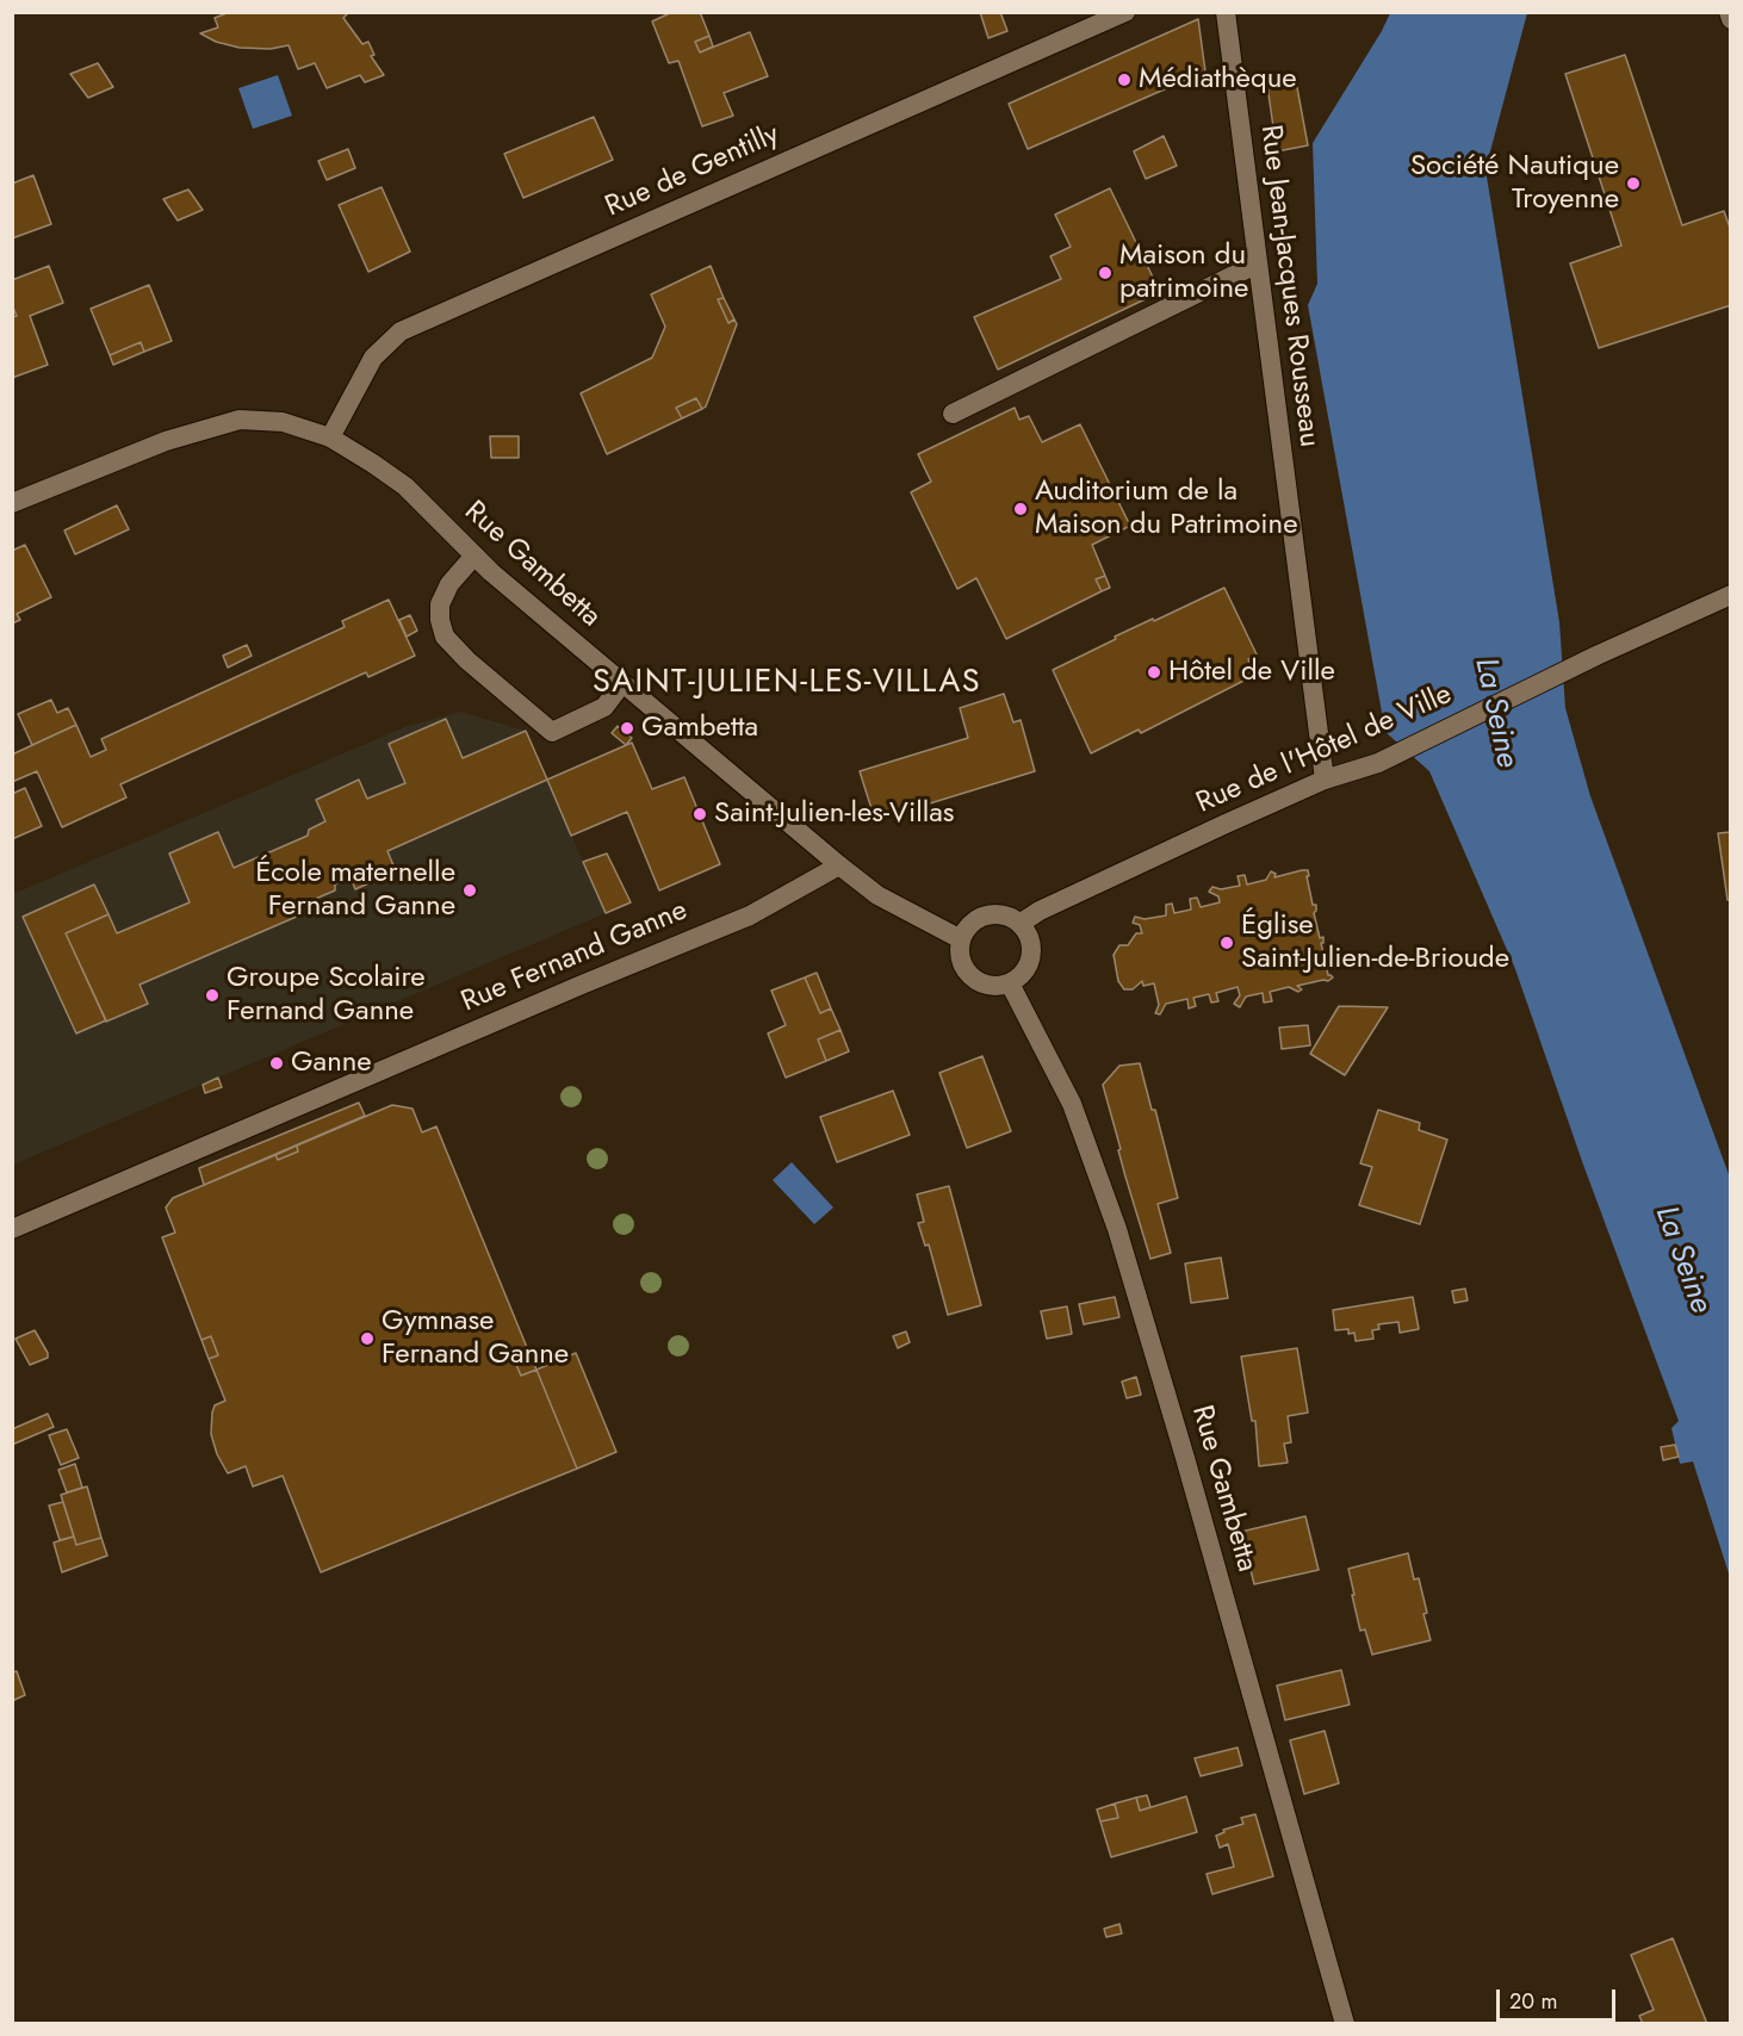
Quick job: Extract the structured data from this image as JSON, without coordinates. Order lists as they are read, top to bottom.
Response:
{
  "streets": {
    "street": [
      "Rue de Gentilly",
      "Rue Jean-Jacques Rousseau",
      "Rue Gambetta",
      "Rue de l'Hôtel de Ville",
      "Rue Fernand Ganne"
    ]
  },
  "crossings": [
    ["Rue de Gentilly", "Rue Gambetta"],
    ["Rue Jean-Jacques Rousseau", "Rue de l'Hôtel de Ville"],
    ["Rue Gambetta", "Rue de l'Hôtel de Ville"],
    ["Rue Gambetta", "Rue Fernand Ganne"]
  ],
  "districts": ["SAINT-JULIEN-LES-VILLAS"],
  "water": ["La Seine"],
  "places": [
    "Médiathèque",
    "Société Nautique Troyenne",
    "Maison du patrimoine",
    "Auditorium de la Maison du Patrimoine",
    "Hôtel de Ville",
    "Gambetta",
    "Saint-Julien-les-Villas",
    "École maternelle Fernand Ganne",
    "Église Saint-Julien-de-Brioude",
    "Groupe Scolaire Fernand Ganne",
    "Ganne",
    "Gymnase Fernand Ganne"
  ],
  "scale_bar": "20 m"
}
